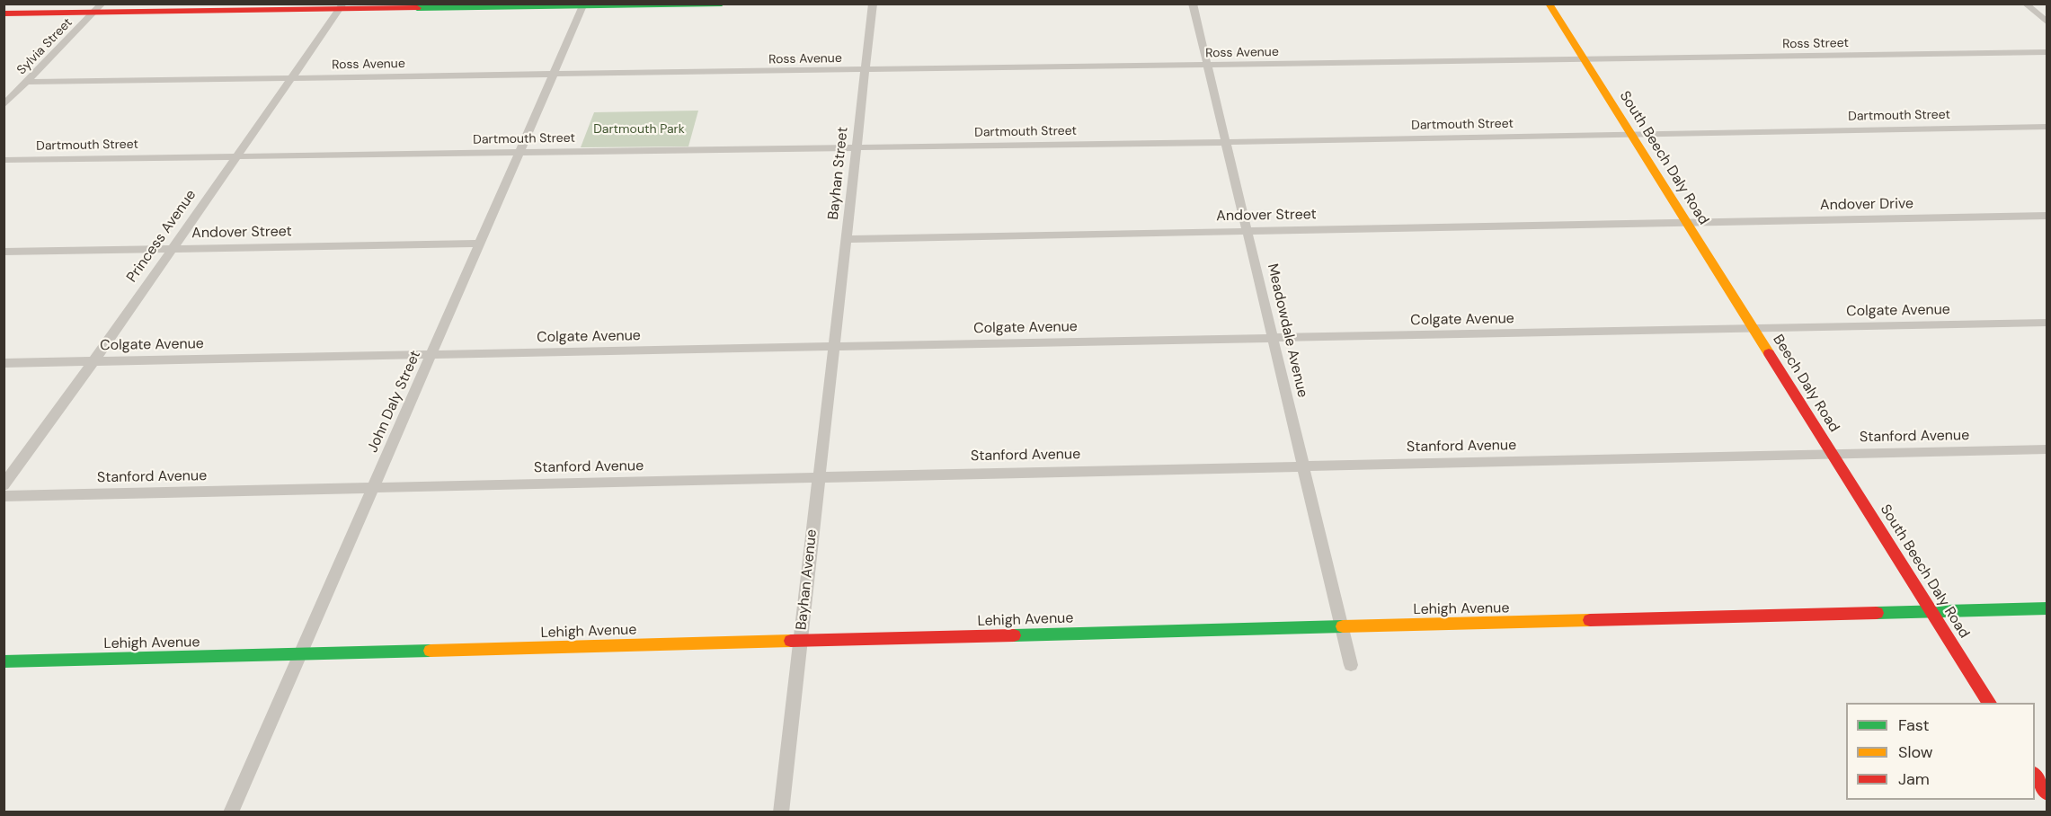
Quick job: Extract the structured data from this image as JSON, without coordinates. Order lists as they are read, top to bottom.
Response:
{
  "streets": {
    "street": [
      "Ross Street",
      "Sylvia Street",
      "Ross Avenue",
      "Dartmouth Street",
      "South Beech Daly Road",
      "Bayhan Street",
      "Andover Drive",
      "Andover Street",
      "Princess Avenue",
      "Colgate Avenue",
      "Meadowdale Avenue",
      "Beech Daly Road",
      "John Daly Street",
      "Stanford Avenue",
      "Bayhan Avenue",
      "Lehigh Avenue"
    ]
  },
  "crossings": [
    ["Ross Street", "Ross Avenue"],
    ["Ross Street", "South Beech Daly Road"],
    ["Sylvia Street", "Ross Avenue"],
    ["Ross Avenue", "South Beech Daly Road"],
    ["Ross Avenue", "Bayhan Street"],
    ["Ross Avenue", "Princess Avenue"],
    ["Ross Avenue", "Meadowdale Avenue"],
    ["Ross Avenue", "John Daly Street"],
    ["Dartmouth Street", "South Beech Daly Road"],
    ["Dartmouth Street", "Bayhan Street"],
    ["Dartmouth Street", "Princess Avenue"],
    ["Dartmouth Street", "Meadowdale Avenue"],
    ["Dartmouth Street", "John Daly Street"],
    ["South Beech Daly Road", "Andover Drive"],
    ["South Beech Daly Road", "Andover Street"],
    ["South Beech Daly Road", "Colgate Avenue"],
    ["South Beech Daly Road", "Beech Daly Road"],
    ["South Beech Daly Road", "Stanford Avenue"],
    ["South Beech Daly Road", "Lehigh Avenue"],
    ["Bayhan Street", "Andover Street"],
    ["Bayhan Street", "Colgate Avenue"],
    ["Bayhan Street", "Bayhan Avenue"],
    ["Andover Drive", "Andover Street"],
    ["Andover Street", "Princess Avenue"],
    ["Andover Street", "Meadowdale Avenue"],
    ["Andover Street", "John Daly Street"],
    ["Princess Avenue", "Colgate Avenue"],
    ["Colgate Avenue", "Meadowdale Avenue"],
    ["Colgate Avenue", "Beech Daly Road"],
    ["Colgate Avenue", "John Daly Street"],
    ["Colgate Avenue", "Bayhan Avenue"],
    ["Meadowdale Avenue", "Stanford Avenue"],
    ["Meadowdale Avenue", "Lehigh Avenue"],
    ["Beech Daly Road", "Stanford Avenue"],
    ["John Daly Street", "Stanford Avenue"],
    ["John Daly Street", "Lehigh Avenue"],
    ["Stanford Avenue", "Bayhan Avenue"],
    ["Bayhan Avenue", "Lehigh Avenue"]
  ],
  "parks": ["Dartmouth Park"],
  "legend": ["Fast", "Slow", "Jam"]
}
